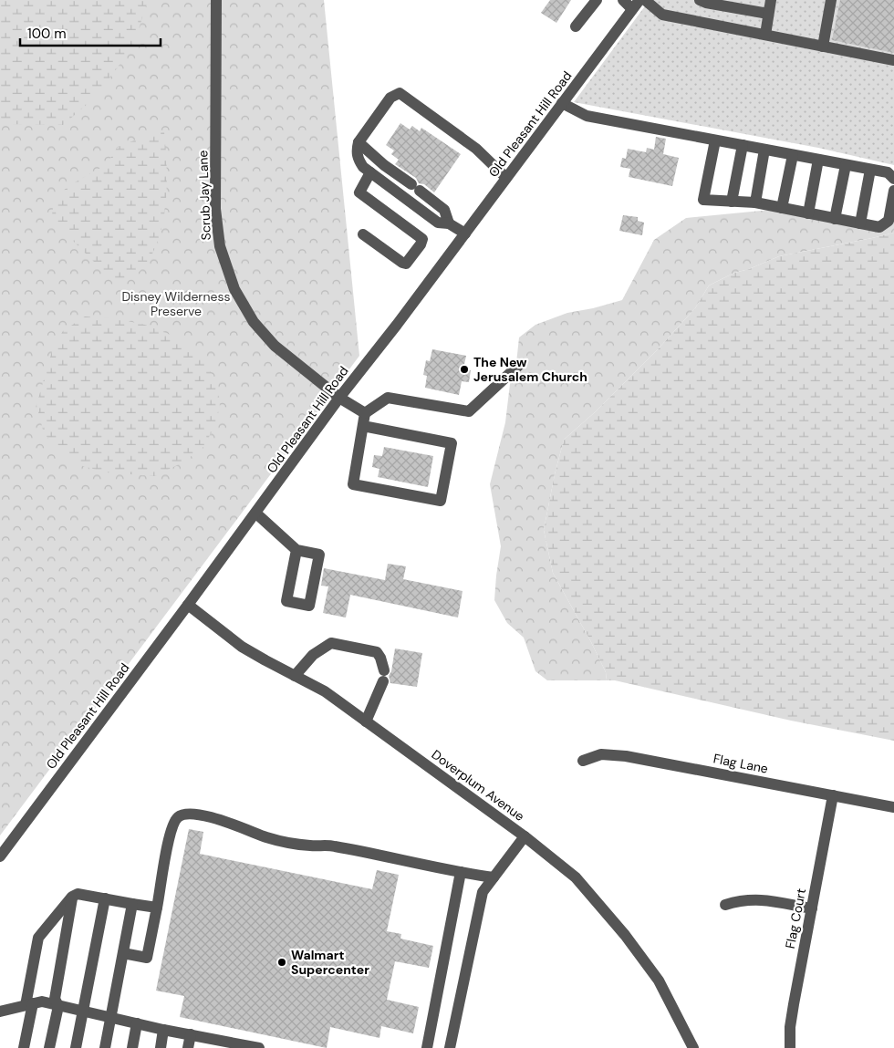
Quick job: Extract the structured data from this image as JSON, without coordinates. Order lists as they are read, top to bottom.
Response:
{
  "streets": {
    "street": [
      "Old Pleasant Hill Road",
      "Scrub Jay Lane",
      "Flag Lane",
      "Doverplum Avenue",
      "Flag Court"
    ]
  },
  "crossings": [
    ["Old Pleasant Hill Road", "Scrub Jay Lane"],
    ["Old Pleasant Hill Road", "Doverplum Avenue"],
    ["Flag Lane", "Flag Court"]
  ],
  "parks": ["Disney Wilderness Preserve"],
  "places": ["The New Jerusalem Church", "Walmart Supercenter"],
  "scale_bar": "100 m"
}
